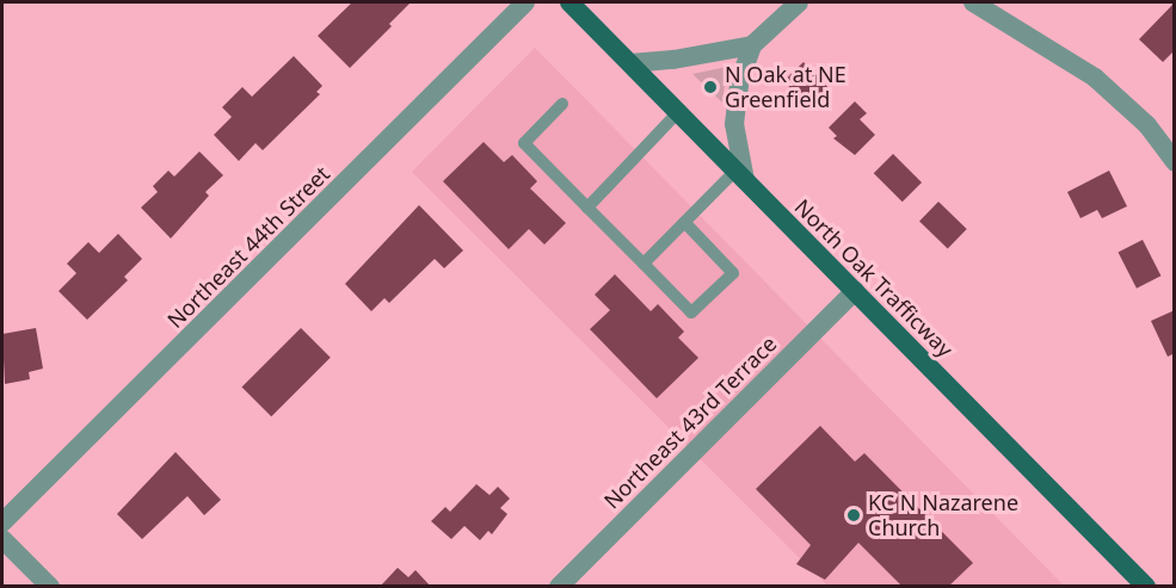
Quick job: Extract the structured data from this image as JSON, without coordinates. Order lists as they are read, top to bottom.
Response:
{
  "streets": {
    "main road": ["North Oak Trafficway"],
    "street": ["Northeast 44th Street", "Northeast 43rd Terrace"]
  },
  "crossings": [
    ["North Oak Trafficway", "Northeast 43rd Terrace"]
  ],
  "places": ["N Oak at NE Greenfield", "KC N Nazarene Church"]
}
